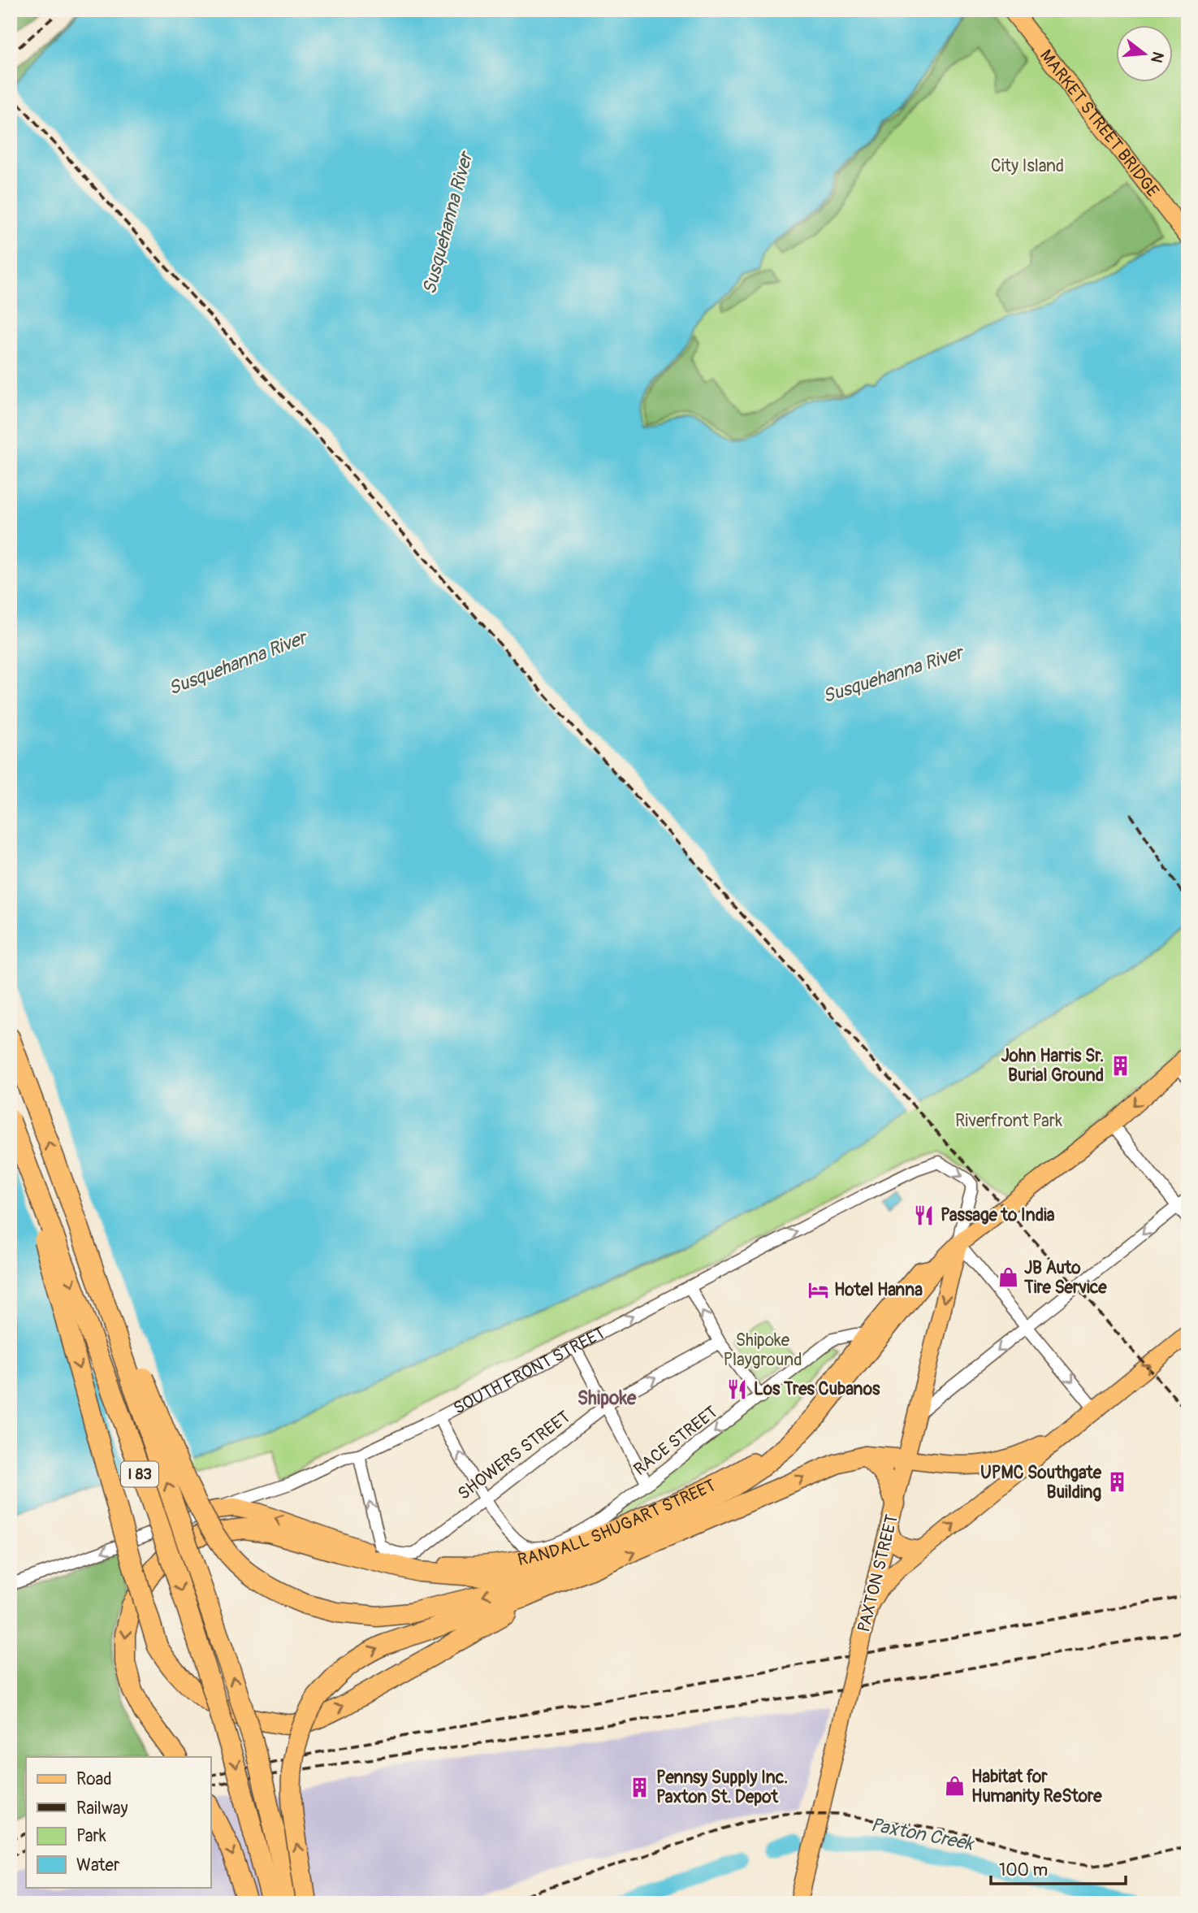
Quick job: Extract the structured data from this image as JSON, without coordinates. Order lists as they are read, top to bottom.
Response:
{
  "streets": {
    "highway": ["I 83"],
    "main road": ["MARKET STREET BRIDGE", "RANDALL SHUGART STREET", "PAXTON STREET"],
    "street": ["SOUTH FRONT STREET", "RACE STREET", "SHOWERS STREET"]
  },
  "crossings": [
    ["SOUTH FRONT STREET", "SHOWERS STREET"],
    ["SOUTH FRONT STREET", "RANDALL SHUGART STREET"],
    ["SOUTH FRONT STREET", "PAXTON STREET"],
    ["RACE STREET", "SHOWERS STREET"],
    ["RACE STREET", "RANDALL SHUGART STREET"]
  ],
  "one_way": ["RANDALL SHUGART STREET"],
  "districts": ["Shipoke"],
  "water": ["Susquehanna River", "Paxton Creek"],
  "parks": ["City Island", "Riverfront Park", "Shipoke Playground"],
  "places": {
    "building": ["John Harris Sr. Burial Ground", "UPMC Southgate Building", "Pennsy Supply Inc. Paxton St. Depot"],
    "restaurant": ["Passage to India", "Los Tres Cubanos"],
    "shop": ["JB Auto Tire Service", "Habitat for Humanity ReStore"],
    "hotel": ["Hotel Hanna"]
  },
  "legend": [
    "Road",
    "Railway",
    "Park",
    "Water"
  ],
  "scale_bar": "100 m",
  "north": "right"
}
